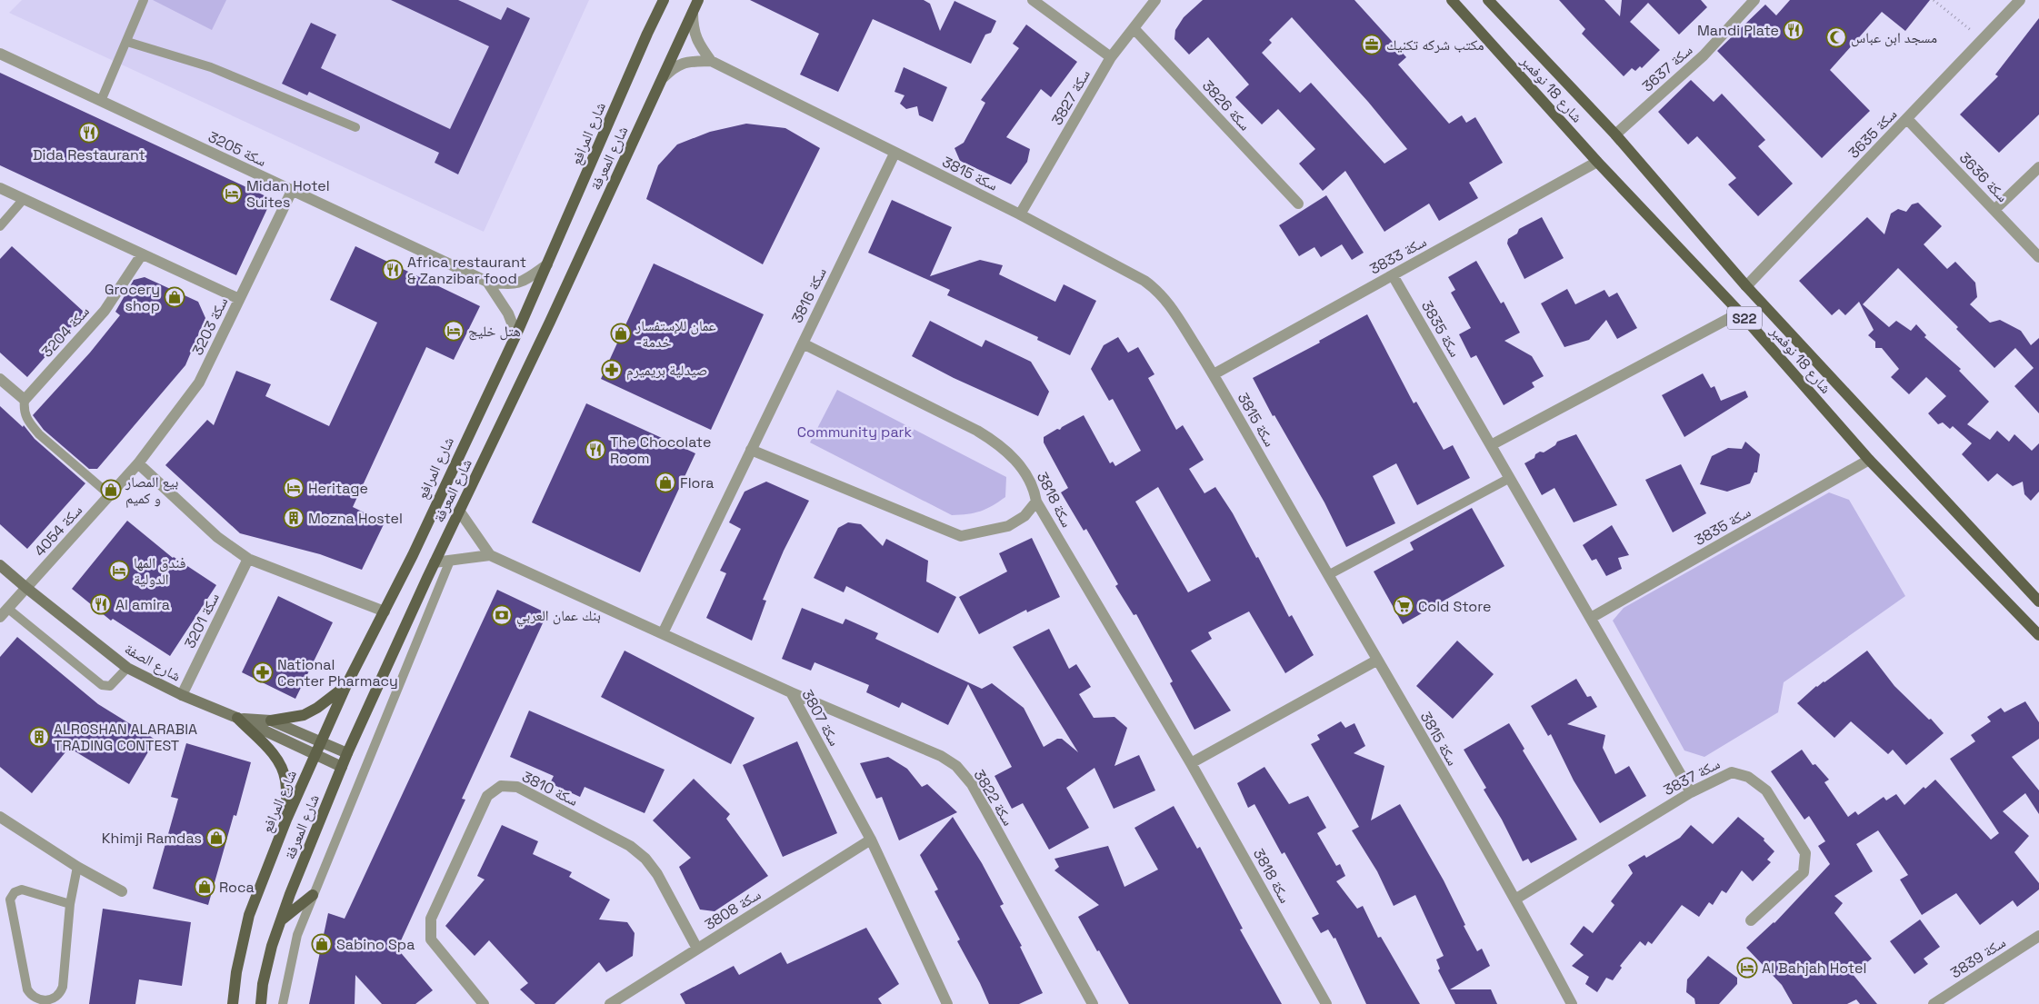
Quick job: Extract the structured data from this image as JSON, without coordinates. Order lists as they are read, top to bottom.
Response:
{
  "streets": {
    "main road": [
      "شارع 18 نوفمبر",
      "شارع المرافع",
      "شارع المعرفة",
      "S22"
    ],
    "street": [
      "سكة 3637",
      "سكة 3827",
      "سكة 3826",
      "سكة 3635",
      "سكة 3205",
      "سكة 3815",
      "سكة 3636",
      "سكة 3833",
      "سكة 3816",
      "سكة 3203",
      "سكة 3835",
      "سكة 3204",
      "سكة 3818",
      "سكة 4054",
      "سكة 3201",
      "شارع الصفة",
      "سكة 3807",
      "سكة 3837",
      "سكة 3810",
      "سكة 3822",
      "سكة 3808",
      "سكة 3839"
    ]
  },
  "crossings": [
    ["سكة 3637", "شارع 18 نوفمبر"],
    ["شارع 18 نوفمبر", "سكة 3635"],
    ["شارع 18 نوفمبر", "سكة 3833"],
    ["شارع 18 نوفمبر", "سكة 3835"],
    ["سكة 3827", "سكة 3826"],
    ["سكة 3827", "سكة 3815"],
    ["شارع المرافع", "سكة 3205"],
    ["شارع المرافع", "شارع الصفة"],
    ["سكة 3635", "سكة 3636"],
    ["سكة 3205", "سكة 3203"],
    ["شارع المعرفة", "سكة 3815"],
    ["شارع المعرفة", "شارع الصفة"],
    ["شارع المعرفة", "سكة 3807"],
    ["سكة 3815", "سكة 3833"],
    ["سكة 3815", "سكة 3816"],
    ["سكة 3815", "سكة 3837"],
    ["سكة 3833", "سكة 3835"],
    ["سكة 3816", "سكة 3818"],
    ["سكة 3816", "سكة 3807"],
    ["سكة 3203", "سكة 4054"],
    ["سكة 3835", "سكة 3837"],
    ["سكة 4054", "شارع الصفة"],
    ["سكة 3201", "شارع الصفة"],
    ["سكة 3807", "سكة 3822"],
    ["سكة 3807", "سكة 3808"],
    ["سكة 3810", "سكة 3808"]
  ],
  "parks": ["Community park"],
  "places": {
    "restaurant": [
      "Mandi Plate",
      "Dida Restaurant",
      "Africa restaurant & Zanzibar food",
      "The Chocolate Room",
      "Al amira"
    ],
    "mosque": ["مسجد ابن عباس"],
    "office": ["مكتب شركه تكنيك"],
    "hotel": [
      "Midan Hotel Suites",
      "هتل خلیج",
      "Heritage",
      "فندق المها الدولية",
      "Al Bahjah Hotel"
    ],
    "shop": [
      "Grocery shop",
      "عمان للإستفسار -خدمة",
      "Flora",
      "بيع المصار و كميم",
      "Khimji Ramdas",
      "Roca",
      "Sabino Spa"
    ],
    "pharmacy": ["صيدلية بريميرم", "National Center Pharmacy"],
    "building": ["Mozna Hostel", "ALROSHAN ALARABIA TRADING CONTEST"],
    "supermarket": ["Cold Store"],
    "bank": ["بنك عمان العربي"]
  }
}
